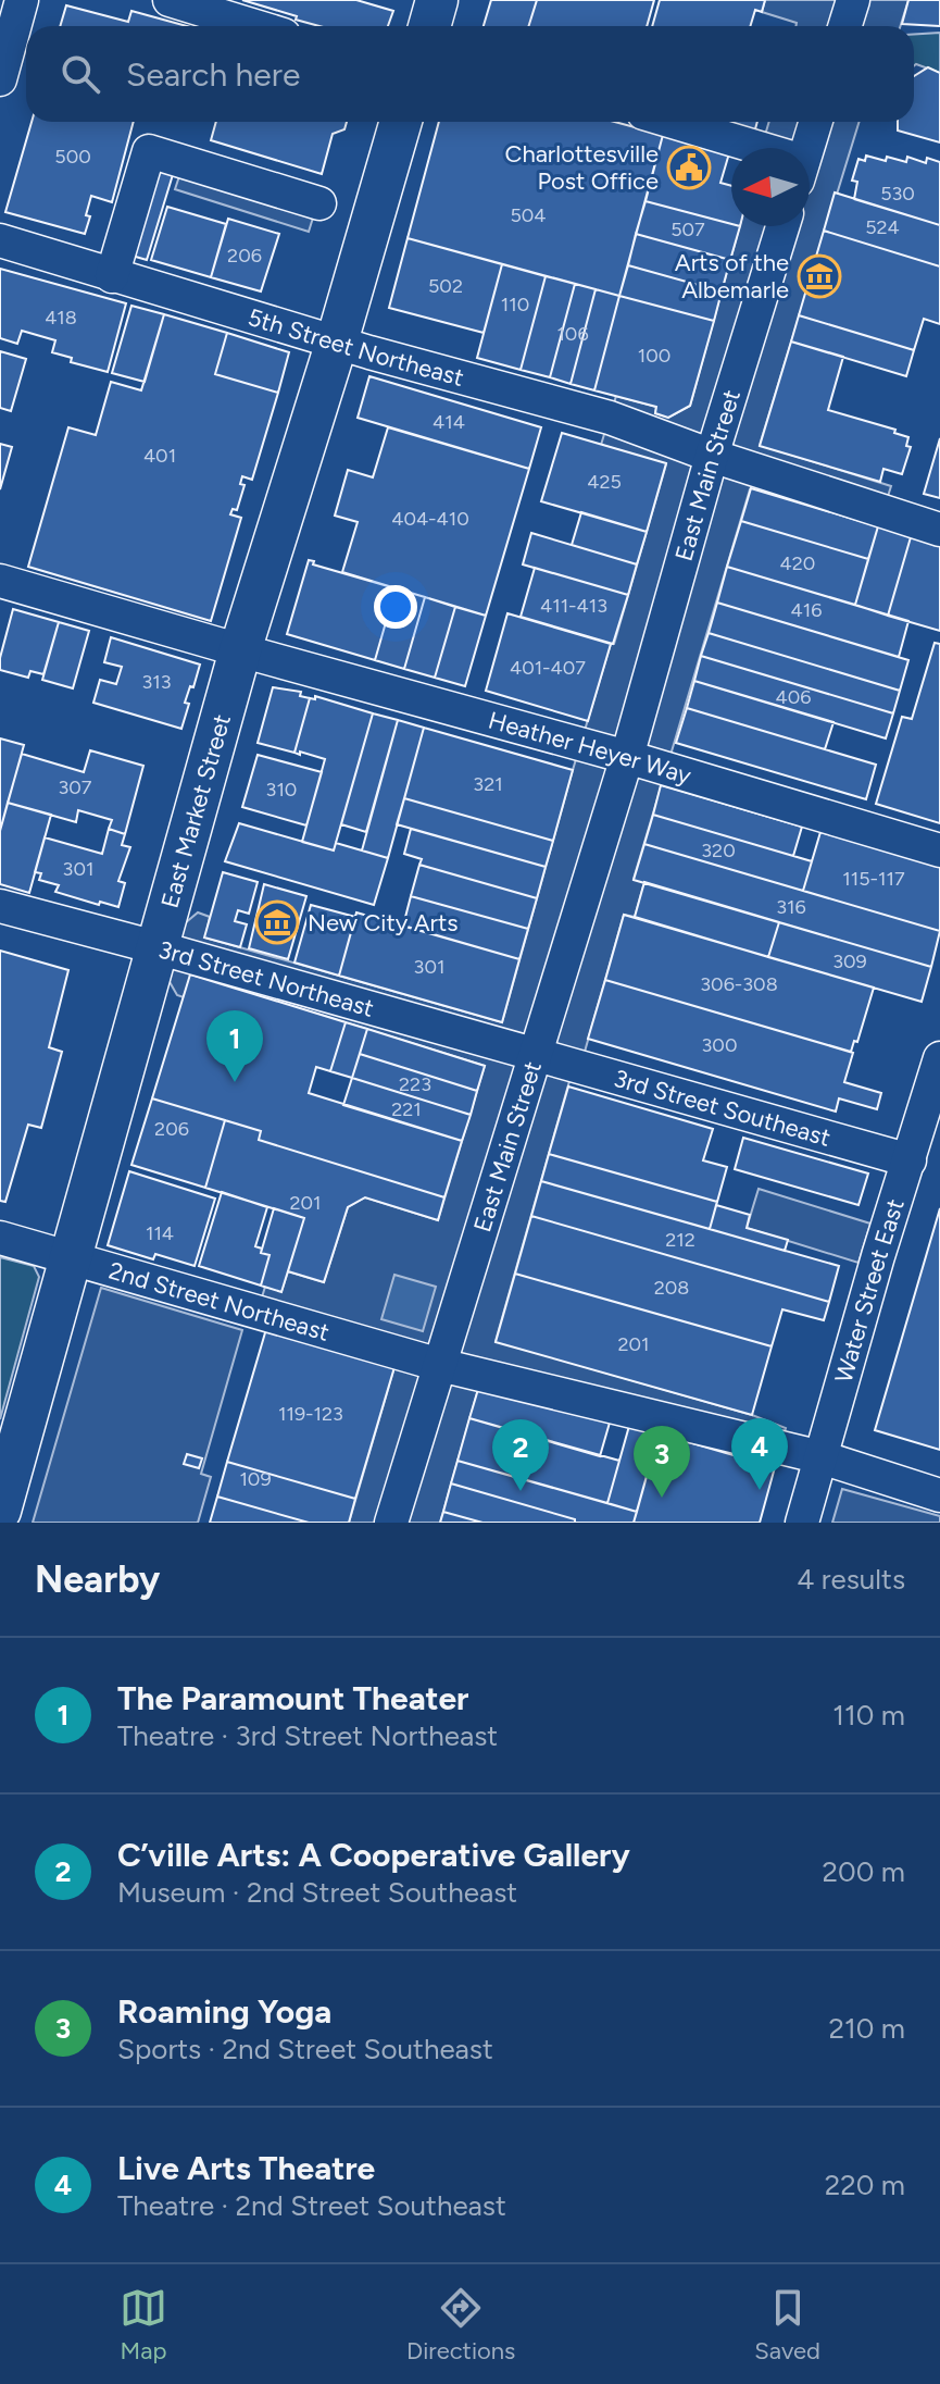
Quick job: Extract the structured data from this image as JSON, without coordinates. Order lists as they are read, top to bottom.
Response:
{
  "streets": {
    "main road": ["East Market Street"],
    "street": [
      "5th Street Northeast",
      "East Main Street",
      "Heather Heyer Way",
      "3rd Street Northeast",
      "3rd Street Southeast",
      "Water Street East",
      "2nd Street Northeast"
    ]
  },
  "crossings": [
    ["5th Street Northeast", "East Main Street"],
    ["5th Street Northeast", "East Market Street"],
    ["East Main Street", "Heather Heyer Way"],
    ["East Main Street", "3rd Street Northeast"],
    ["East Main Street", "3rd Street Southeast"],
    ["East Main Street", "2nd Street Northeast"],
    ["Heather Heyer Way", "East Market Street"],
    ["East Market Street", "3rd Street Northeast"],
    ["East Market Street", "2nd Street Northeast"],
    ["3rd Street Northeast", "3rd Street Southeast"],
    ["3rd Street Southeast", "Water Street East"],
    ["Water Street East", "2nd Street Northeast"]
  ],
  "places": {
    "public building": ["Charlottesville Post Office"],
    "museum": ["Arts of the Albemarle", "New City Arts"]
  },
  "house_numbers": [
    "500",
    "530",
    "504",
    "524",
    "507",
    "206",
    "502",
    "110",
    "418",
    "106",
    "100",
    "414",
    "401",
    "425",
    "404-410",
    "420",
    "411-413",
    "416",
    "401-407",
    "313",
    "406",
    "321",
    "307",
    "310",
    "320",
    "301",
    "115-117",
    "316",
    "309",
    "301",
    "306-308",
    "300",
    "223",
    "221",
    "206",
    "201",
    "114",
    "212",
    "208",
    "201",
    "119-123",
    "109"
  ],
  "north": "left",
  "page": {
    "search": "Search here",
    "pins": [
      "1",
      "4",
      "2",
      "3"
    ],
    "heading": ["Nearby", "4 results"],
    "list": [
      {
        "mark": "1",
        "name": "The Paramount Theater",
        "note": "Theatre · 3rd Street Northeast",
        "value": "110 m"
      },
      {
        "mark": "2",
        "name": "C’ville Arts: A Cooperative Gallery",
        "note": "Museum · 2nd Street Southeast",
        "value": "200 m"
      },
      {
        "mark": "3",
        "name": "Roaming Yoga",
        "note": "Sports · 2nd Street Southeast",
        "value": "210 m"
      },
      {
        "mark": "4",
        "name": "Live Arts Theatre",
        "note": "Theatre · 2nd Street Southeast",
        "value": "220 m"
      }
    ],
    "nav": ["Map", "Directions", "Saved"]
  }
}
